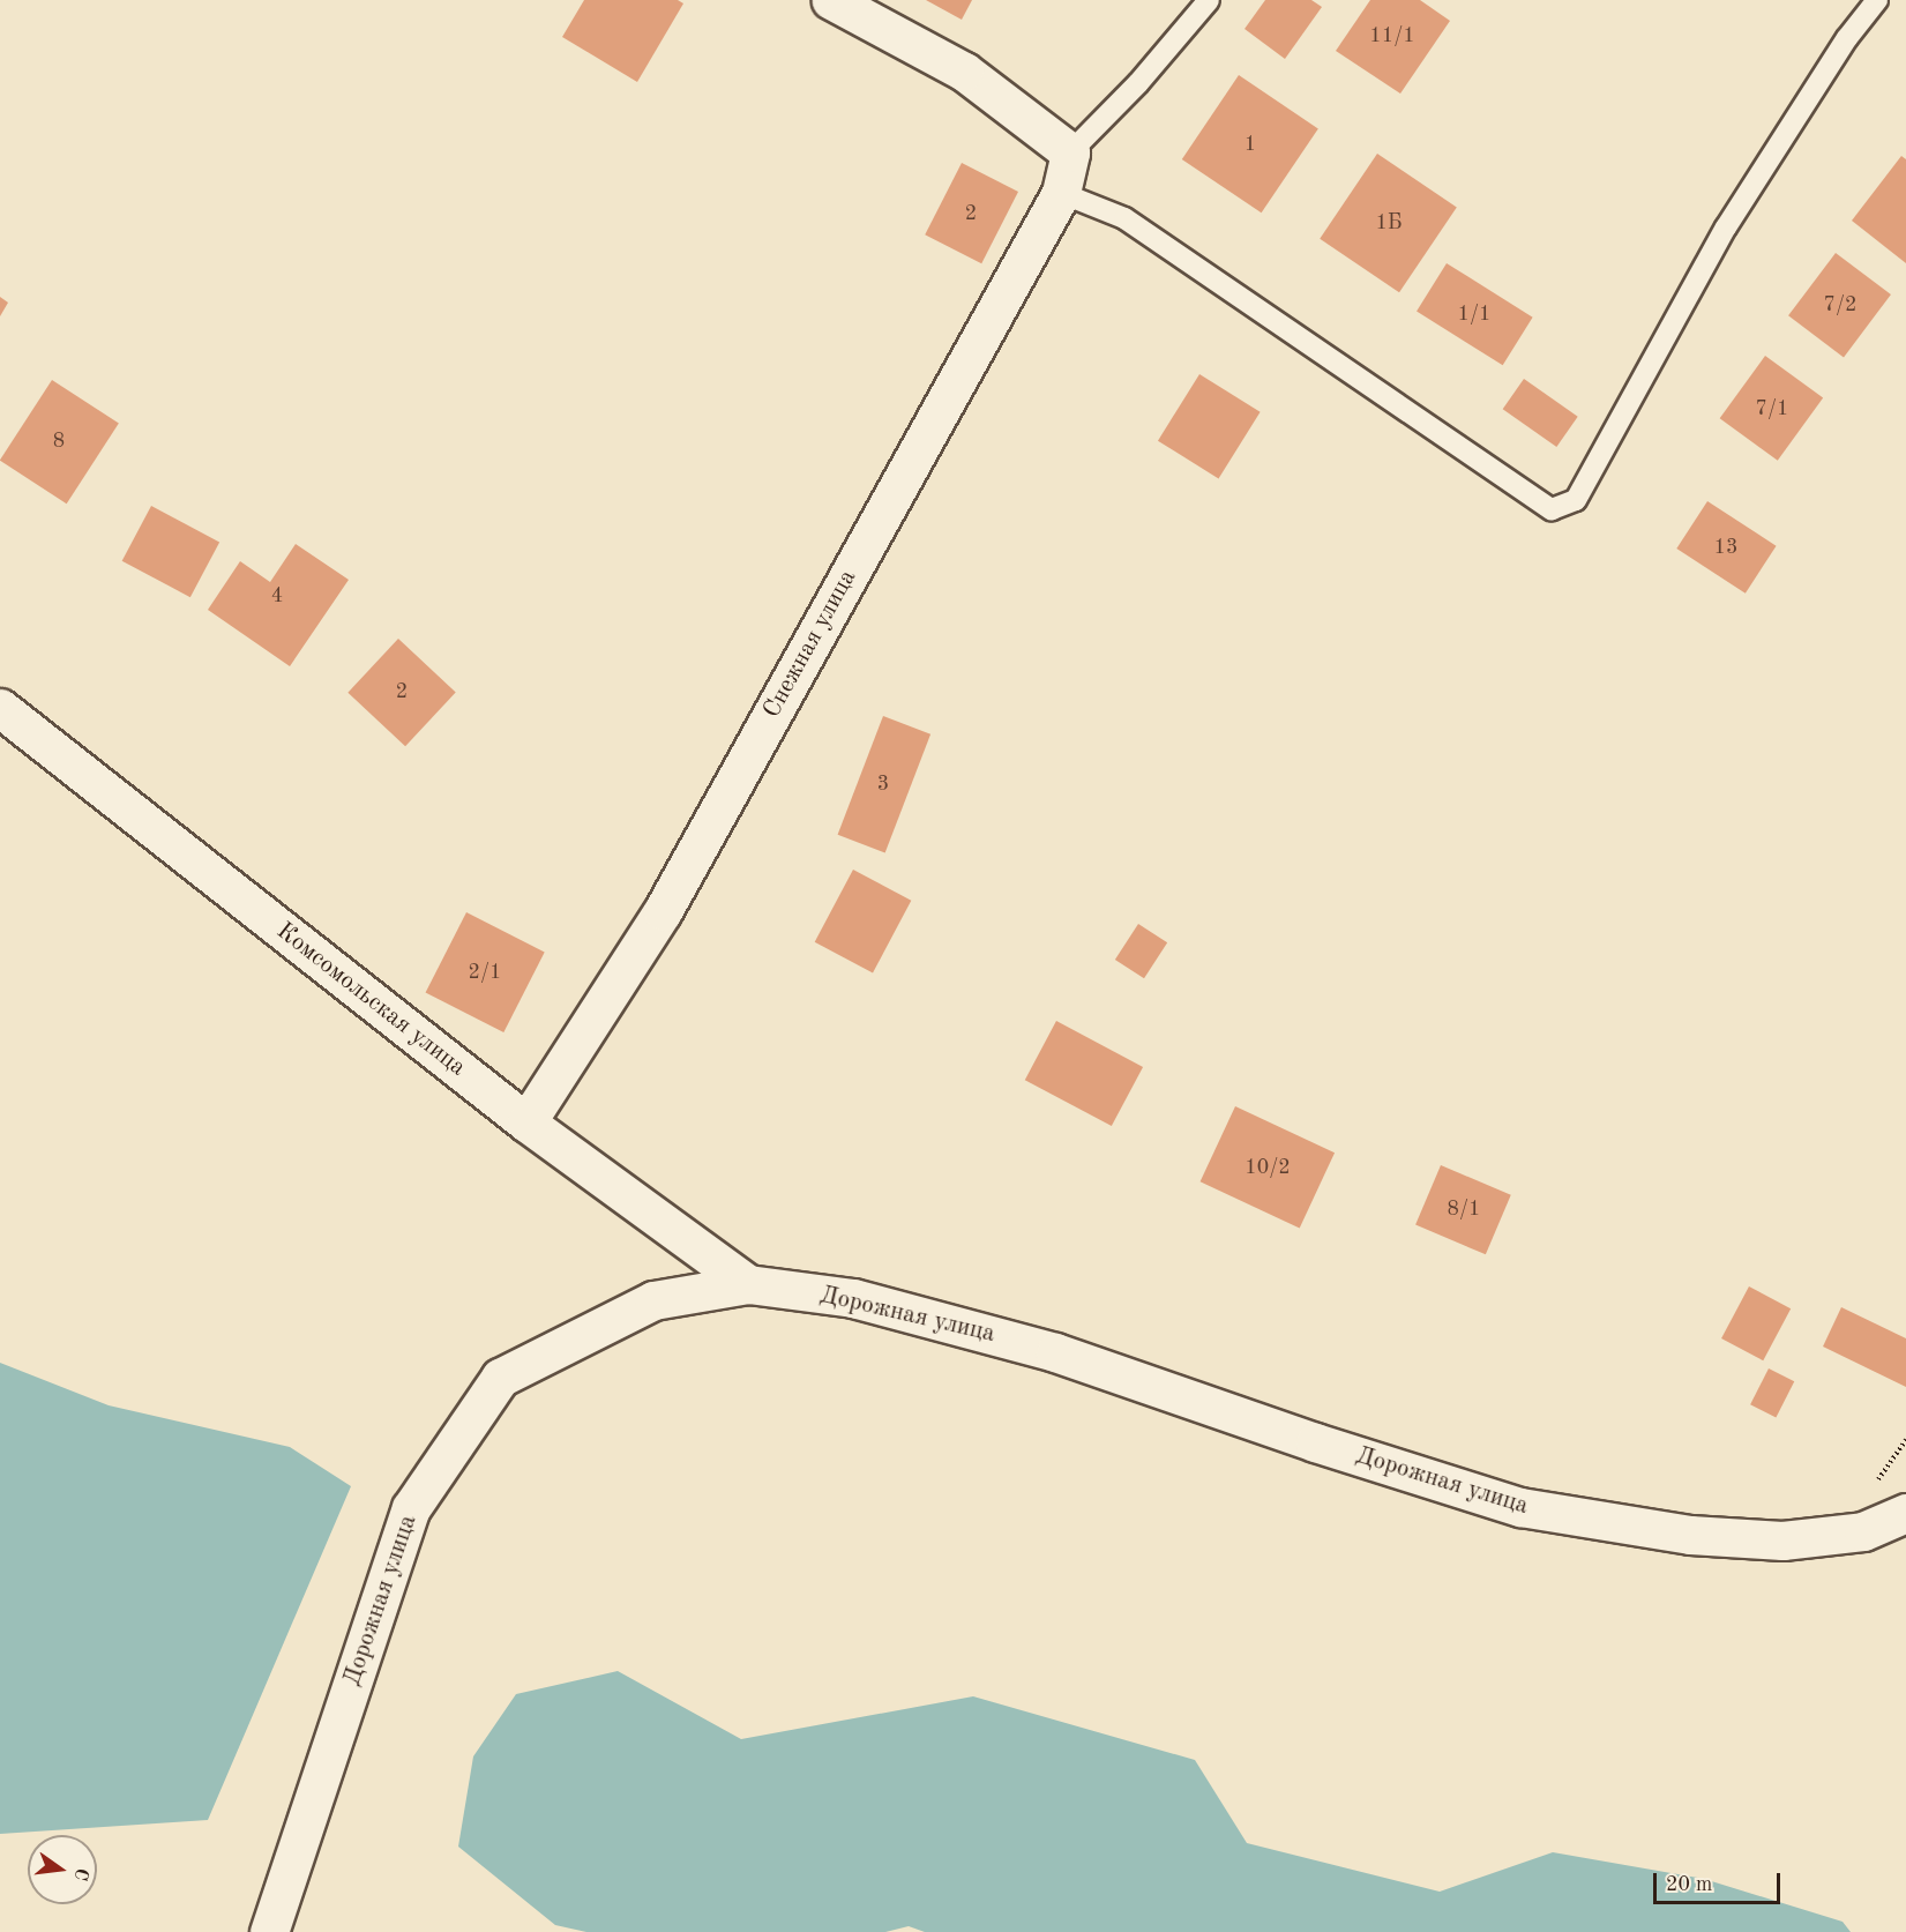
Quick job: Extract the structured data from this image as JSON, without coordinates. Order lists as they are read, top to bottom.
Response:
{
  "streets": {
    "street": ["Снежная улица", "Комсомольская улица", "Дорожная улица"]
  },
  "crossings": [
    ["Снежная улица", "Комсомольская улица"],
    ["Комсомольская улица", "Дорожная улица"]
  ],
  "house_numbers": [
    "11/1",
    "1",
    "2",
    "1Б",
    "7/2",
    "1/1",
    "7/1",
    "8",
    "13",
    "4",
    "2",
    "3",
    "2/1",
    "10/2",
    "8/1"
  ],
  "scale_bar": "20 m",
  "north": "right"
}
